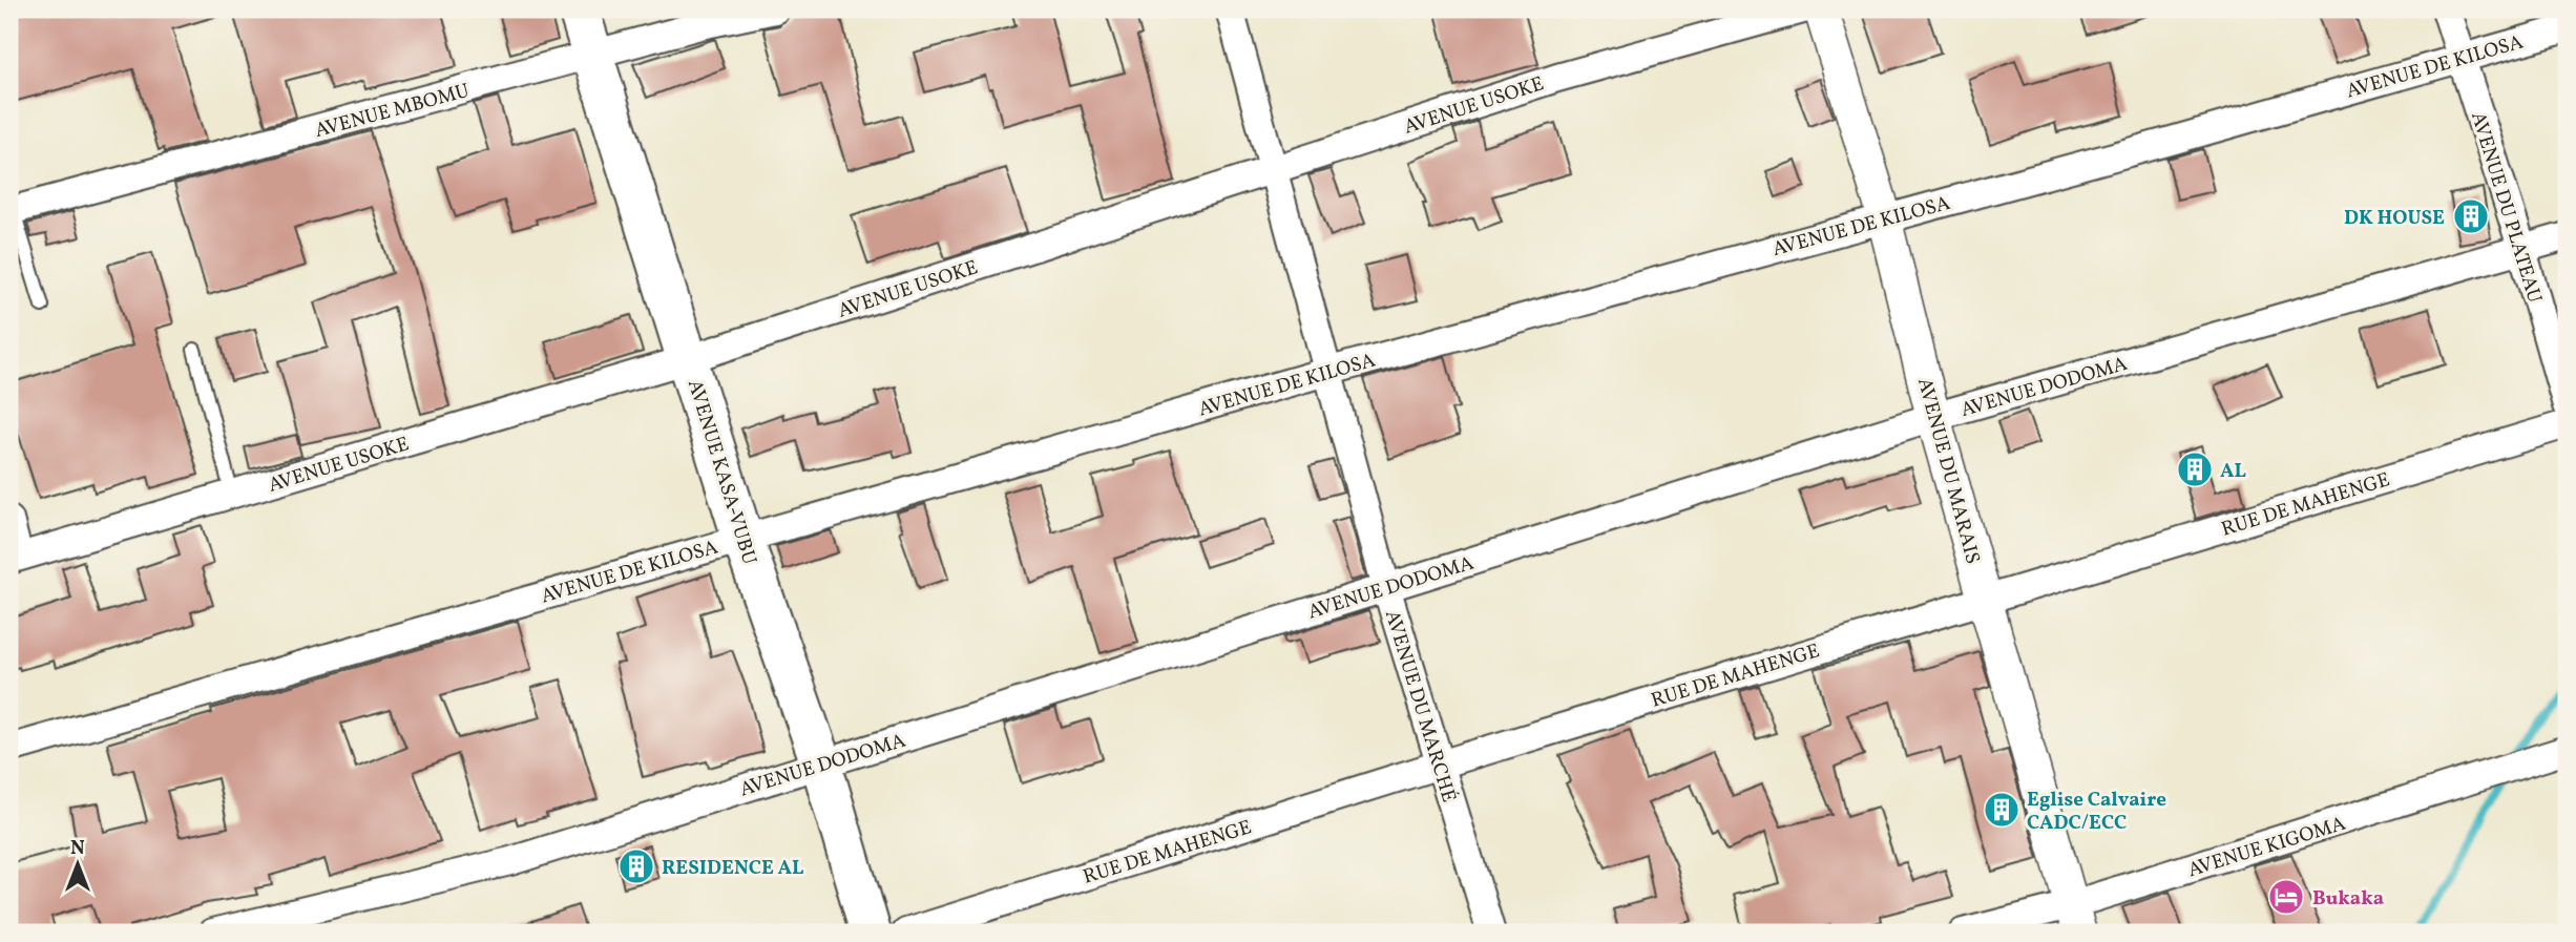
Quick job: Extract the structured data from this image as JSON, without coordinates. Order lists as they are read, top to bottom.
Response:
{
  "streets": {
    "main road": ["AVENUE KASA-VUBU"],
    "street": [
      "AVENUE DE KILOSA",
      "AVENUE USOKE",
      "AVENUE MBOMU",
      "AVENUE DU PLATEAU",
      "AVENUE DODOMA",
      "AVENUE DU MARAIS",
      "RUE DE MAHENGE",
      "AVENUE DU MARCHÉ",
      "AVENUE KIGOMA"
    ]
  },
  "crossings": [
    ["AVENUE DE KILOSA", "AVENUE DU PLATEAU"],
    ["AVENUE DE KILOSA", "AVENUE DU MARAIS"],
    ["AVENUE DE KILOSA", "AVENUE KASA-VUBU"],
    ["AVENUE DE KILOSA", "AVENUE DU MARCHÉ"],
    ["AVENUE USOKE", "AVENUE KASA-VUBU"],
    ["AVENUE USOKE", "AVENUE DU MARCHÉ"],
    ["AVENUE MBOMU", "AVENUE KASA-VUBU"],
    ["AVENUE DU PLATEAU", "AVENUE DODOMA"],
    ["AVENUE DODOMA", "AVENUE DU MARAIS"],
    ["AVENUE DODOMA", "AVENUE KASA-VUBU"],
    ["AVENUE DODOMA", "AVENUE DU MARCHÉ"],
    ["AVENUE DU MARAIS", "RUE DE MAHENGE"],
    ["AVENUE DU MARAIS", "AVENUE KIGOMA"],
    ["RUE DE MAHENGE", "AVENUE DU MARCHÉ"]
  ],
  "places": {
    "building": [
      "DK HOUSE",
      "AL",
      "Eglise Calvaire CADC/ECC",
      "RESIDENCE AL"
    ],
    "hotel": ["Bukaka"]
  },
  "north": "top"
}
